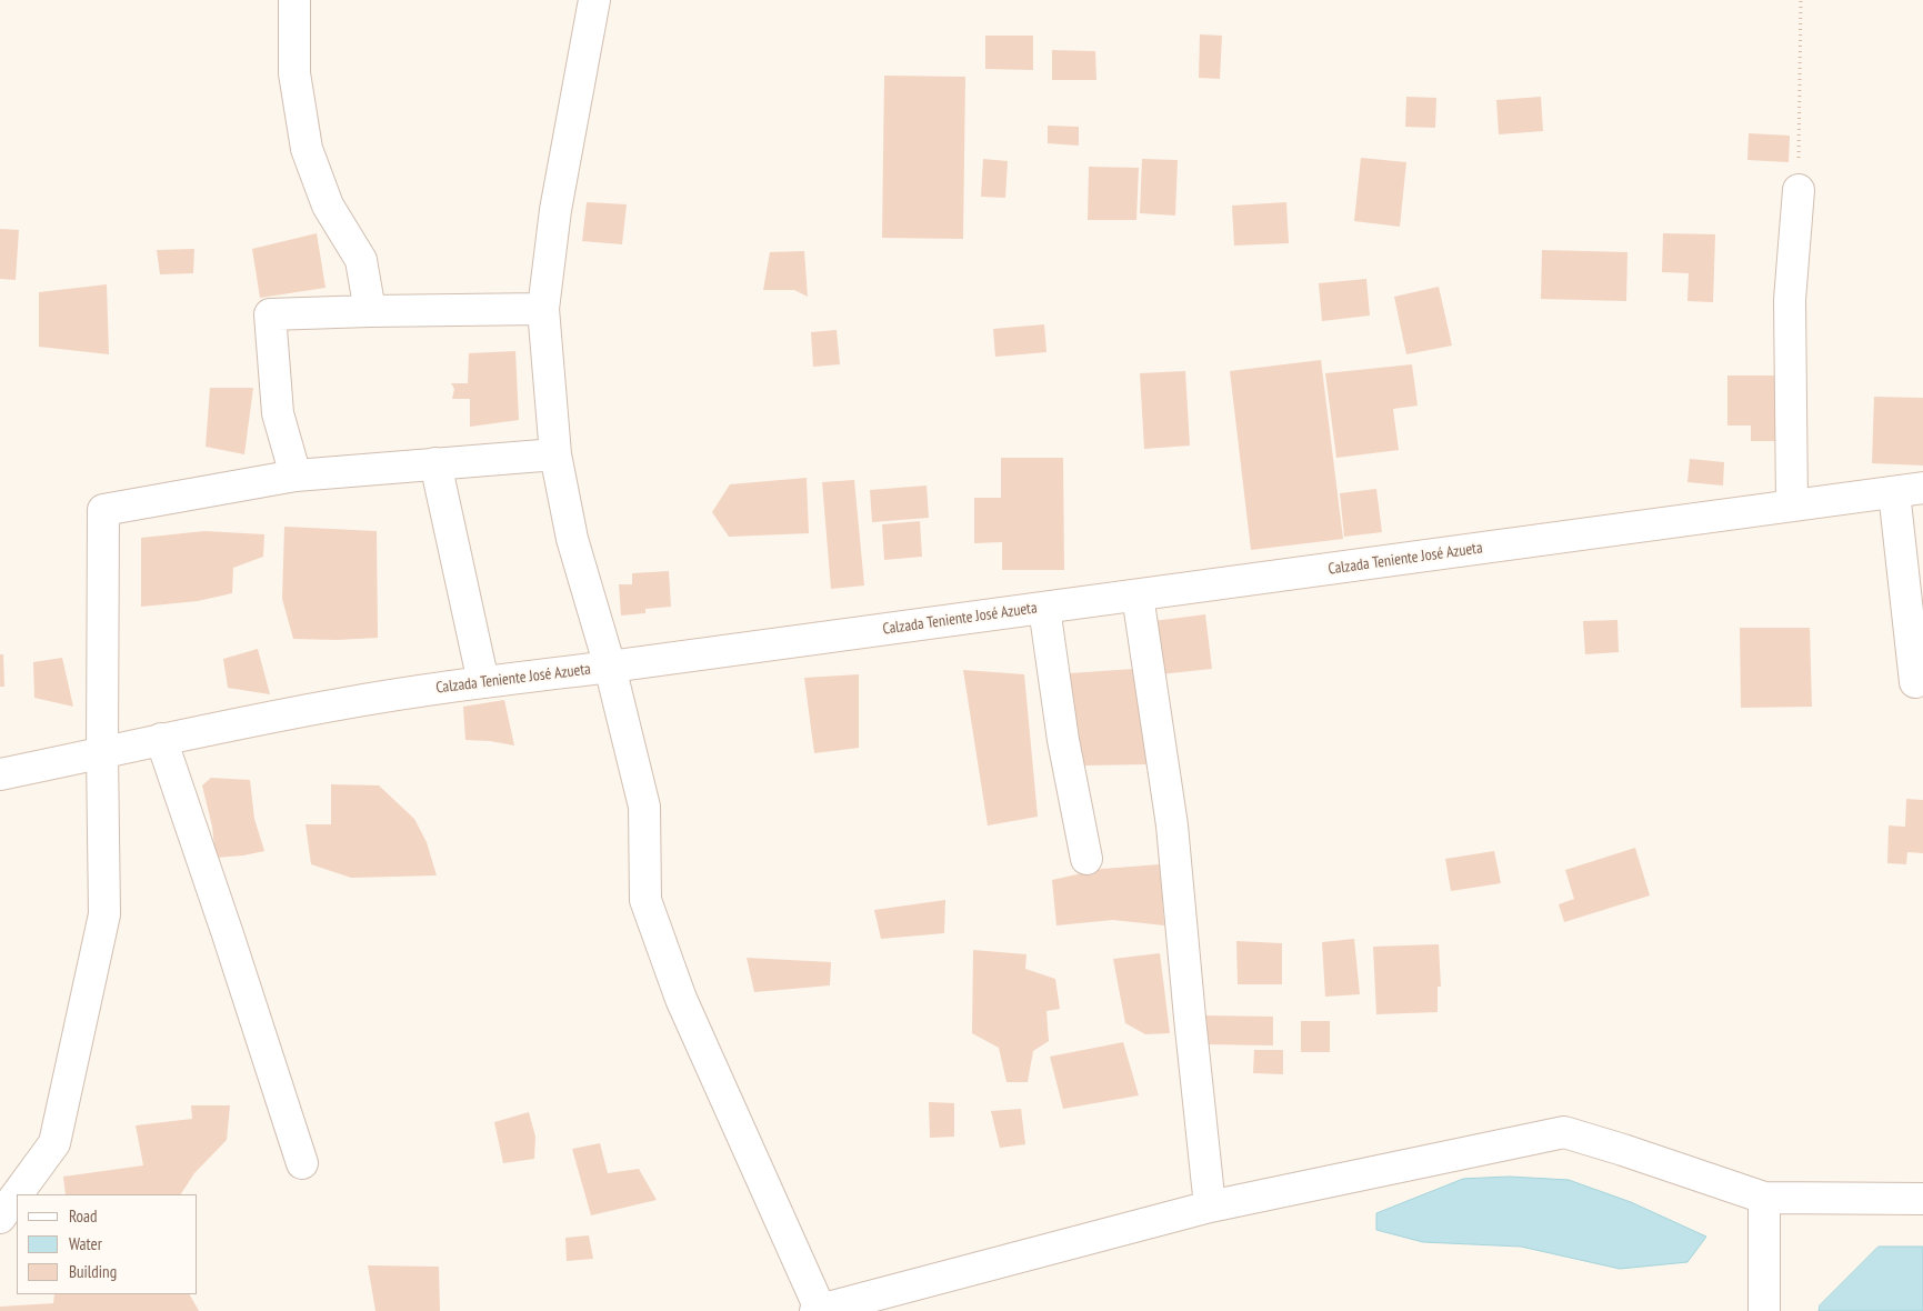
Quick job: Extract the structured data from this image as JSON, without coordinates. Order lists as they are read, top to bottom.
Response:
{
  "streets": {
    "street": ["Calzada Teniente José Azueta"]
  },
  "legend": ["Road", "Water", "Building"]
}
